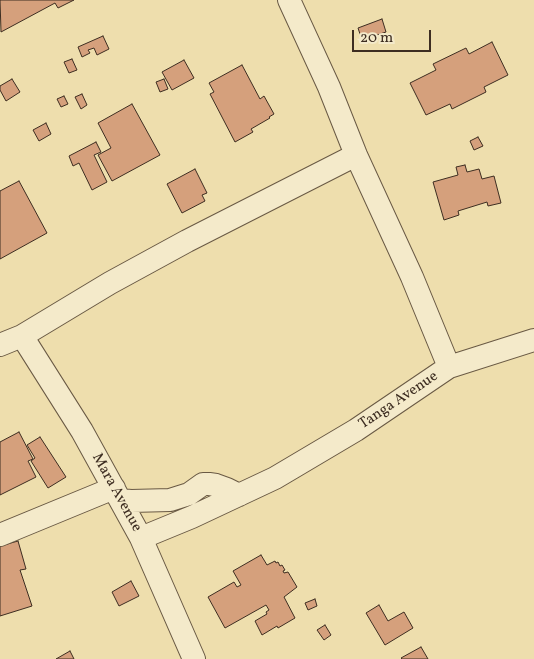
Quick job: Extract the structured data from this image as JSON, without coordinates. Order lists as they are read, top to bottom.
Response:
{
  "streets": {
    "street": ["Tanga Avenue", "Mara Avenue"]
  },
  "crossings": [
    ["Tanga Avenue", "Mara Avenue"]
  ],
  "scale_bar": "20 m"
}
